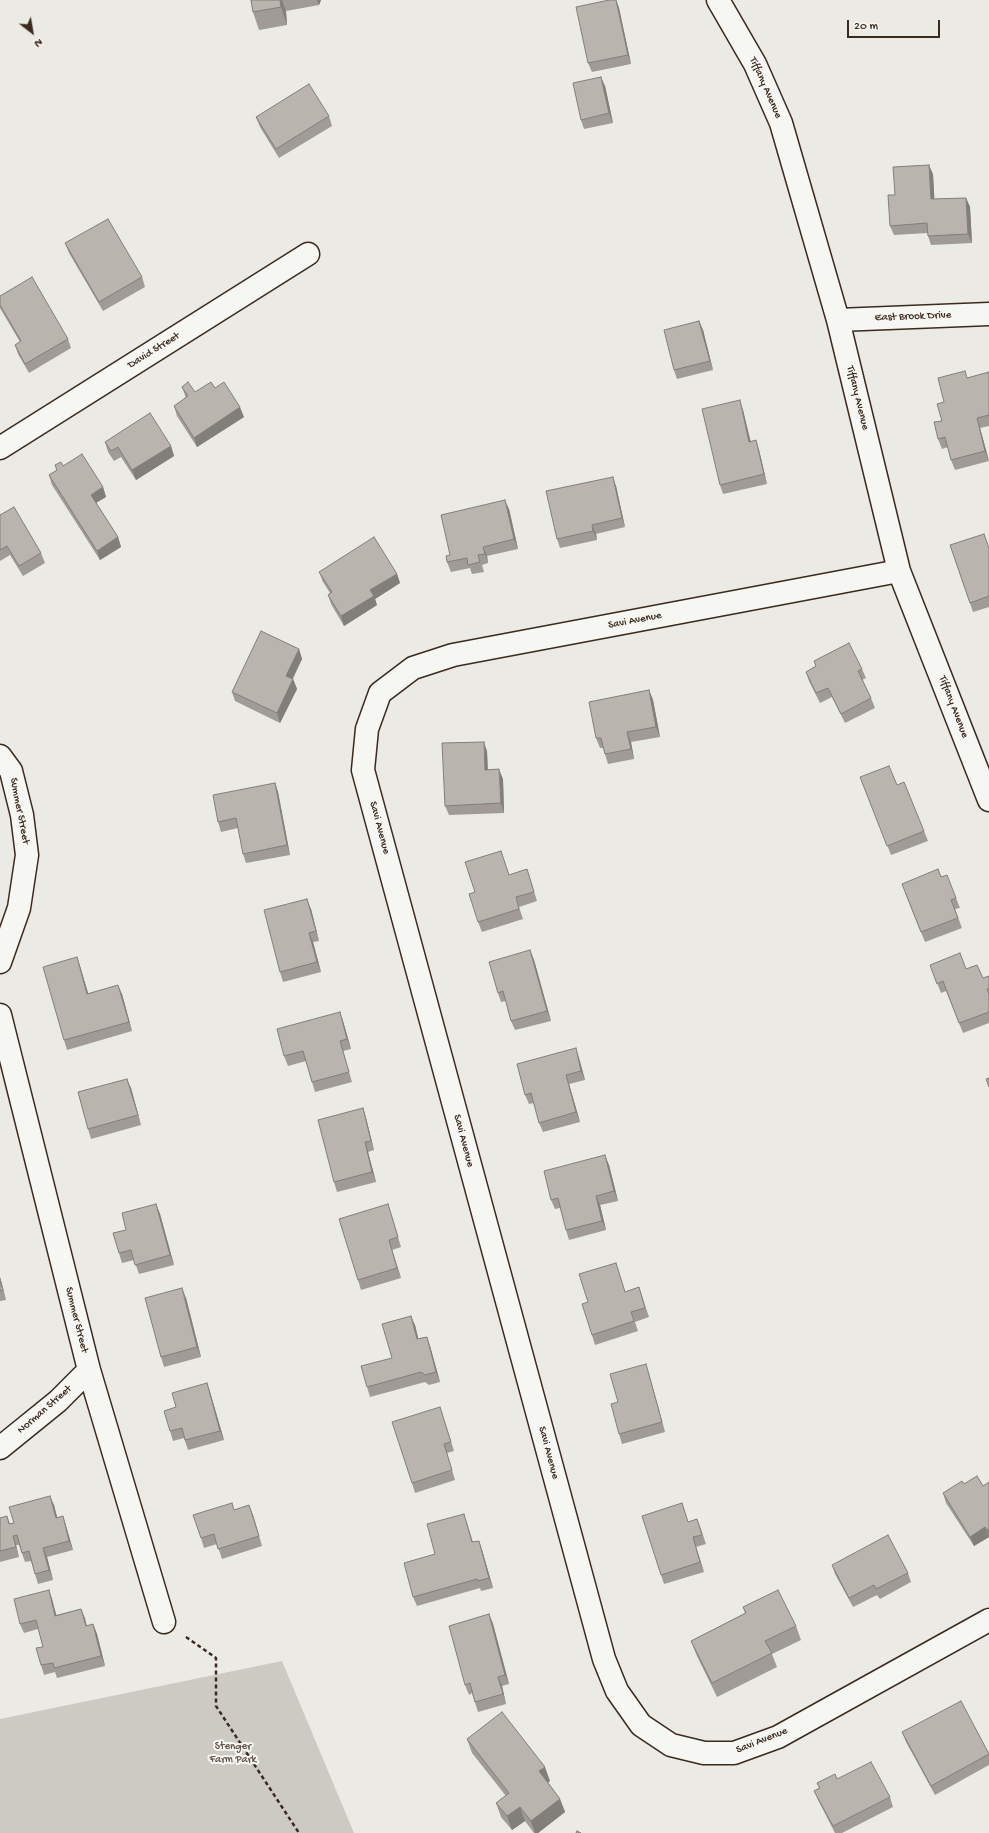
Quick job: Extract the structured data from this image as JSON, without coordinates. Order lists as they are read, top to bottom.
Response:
{
  "streets": {
    "street": [
      "Tiffany Avenue",
      "East Brook Drive",
      "David Street",
      "Savi Avenue",
      "Summer Street",
      "Norman Street"
    ]
  },
  "crossings": [
    ["Tiffany Avenue", "East Brook Drive"],
    ["Tiffany Avenue", "Savi Avenue"],
    ["Summer Street", "Norman Street"]
  ],
  "parks": ["Stenger Farm Park"],
  "scale_bar": "20 m",
  "north": "bottom right"
}
